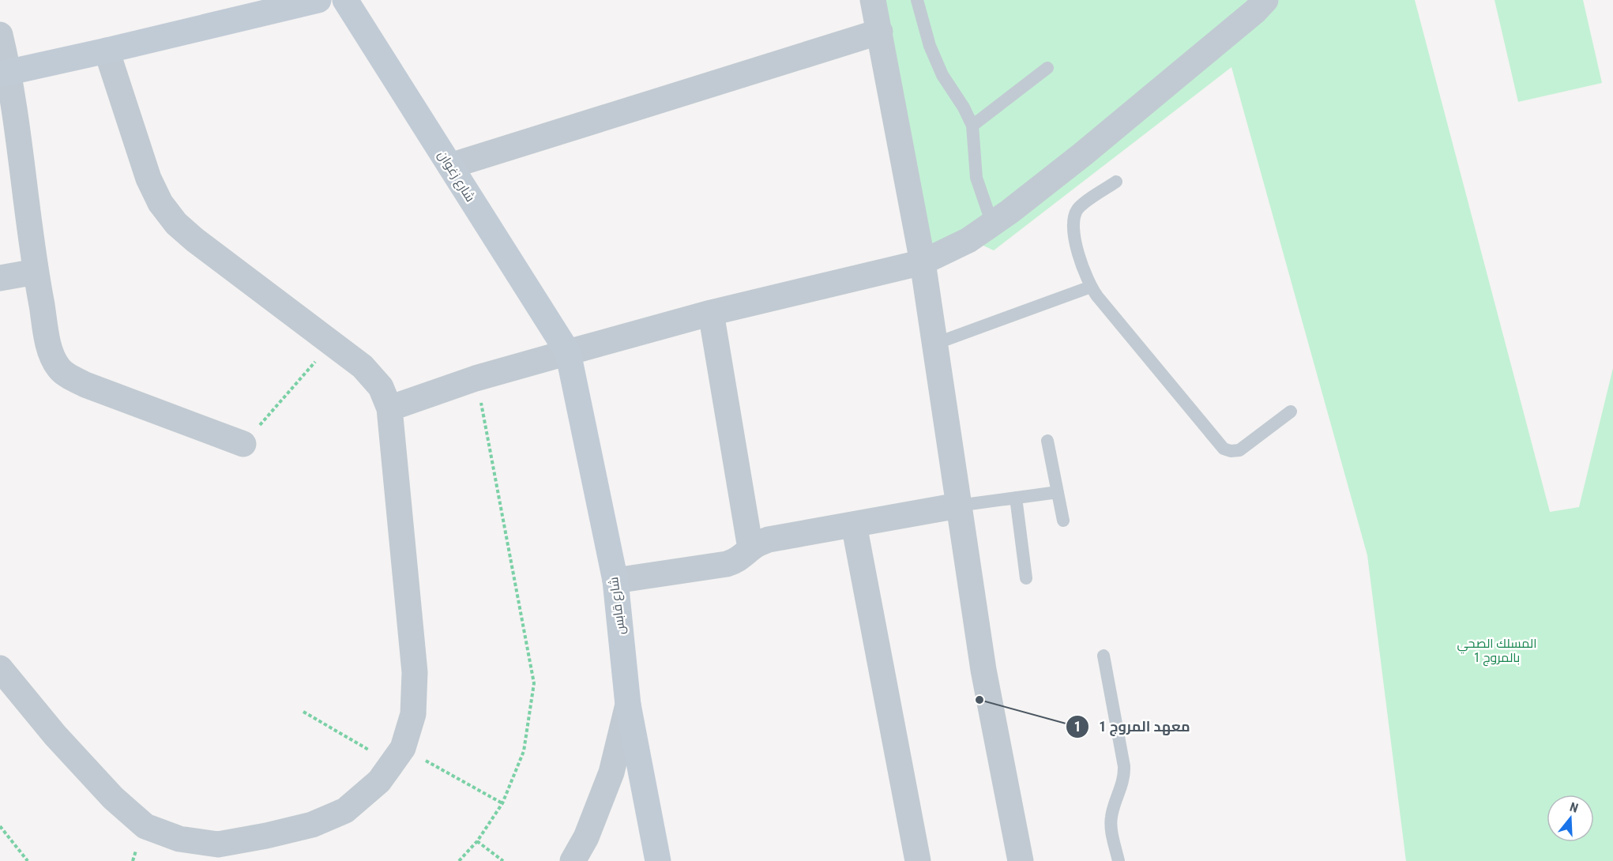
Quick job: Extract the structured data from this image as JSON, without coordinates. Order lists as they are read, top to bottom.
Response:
{
  "streets": {
    "street": ["شارع زغوان", "شارع قابس"]
  },
  "crossings": [
    ["شارع زغوان", "شارع قابس"]
  ],
  "parks": ["المسلك الصحي بالمروج 1"],
  "places": ["معهد المروج 1"],
  "north": "top"
}
